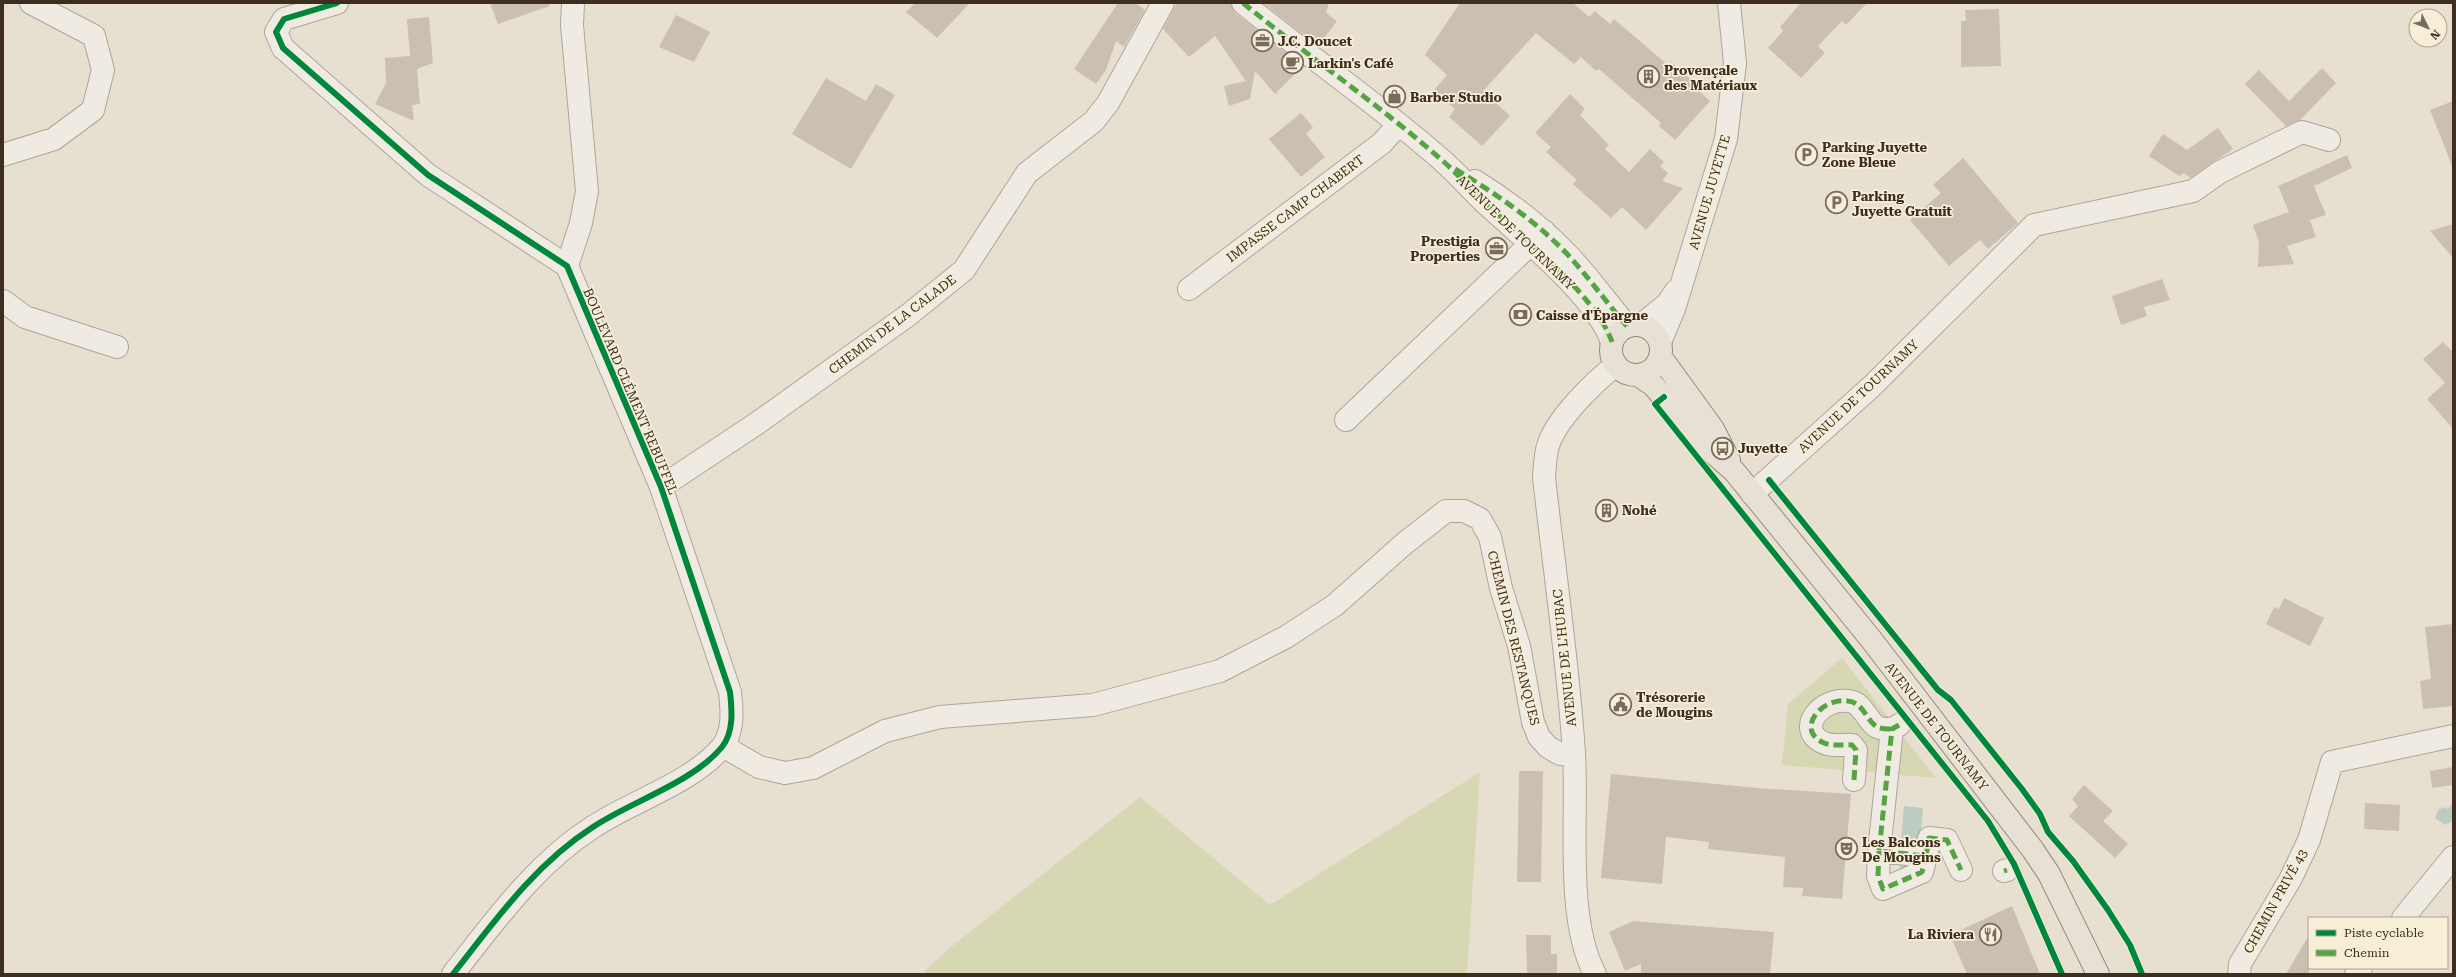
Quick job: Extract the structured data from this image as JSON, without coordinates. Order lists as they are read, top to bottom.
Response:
{
  "streets": {
    "main road": ["AVENUE DE TOURNAMY"],
    "street": [
      "AVENUE JUYETTE",
      "IMPASSE CAMP CHABERT",
      "CHEMIN DE LA CALADE",
      "BOULEVARD CLÉMENT REBUFFEL",
      "CHEMIN DES RESTANQUES",
      "AVENUE DE L'HUBAC",
      "CHEMIN PRIVÉ 43"
    ]
  },
  "crossings": [
    ["AVENUE JUYETTE", "AVENUE DE TOURNAMY"],
    ["AVENUE JUYETTE", "AVENUE DE L'HUBAC"],
    ["IMPASSE CAMP CHABERT", "AVENUE DE TOURNAMY"],
    ["AVENUE DE TOURNAMY", "AVENUE DE L'HUBAC"],
    ["CHEMIN DE LA CALADE", "BOULEVARD CLÉMENT REBUFFEL"],
    ["BOULEVARD CLÉMENT REBUFFEL", "CHEMIN DES RESTANQUES"],
    ["CHEMIN DES RESTANQUES", "AVENUE DE L'HUBAC"]
  ],
  "places": {
    "office": ["J.C. Doucet", "Prestigia Properties"],
    "cafe": ["Larkin's Café"],
    "building": ["Provençale des Matériaux", "Nohé"],
    "shop": ["Barber Studio"],
    "parking": ["Parking Juyette Zone Bleue", "Parking Juyette Gratuit"],
    "bank": ["Caisse d'Épargne"],
    "bus stop": ["Juyette"],
    "public building": ["Trésorerie de Mougins"],
    "theatre": ["Les Balcons De Mougins"],
    "restaurant": ["La Riviera"]
  },
  "legend": ["Piste cyclable", "Chemin"],
  "north": "bottom right"
}
